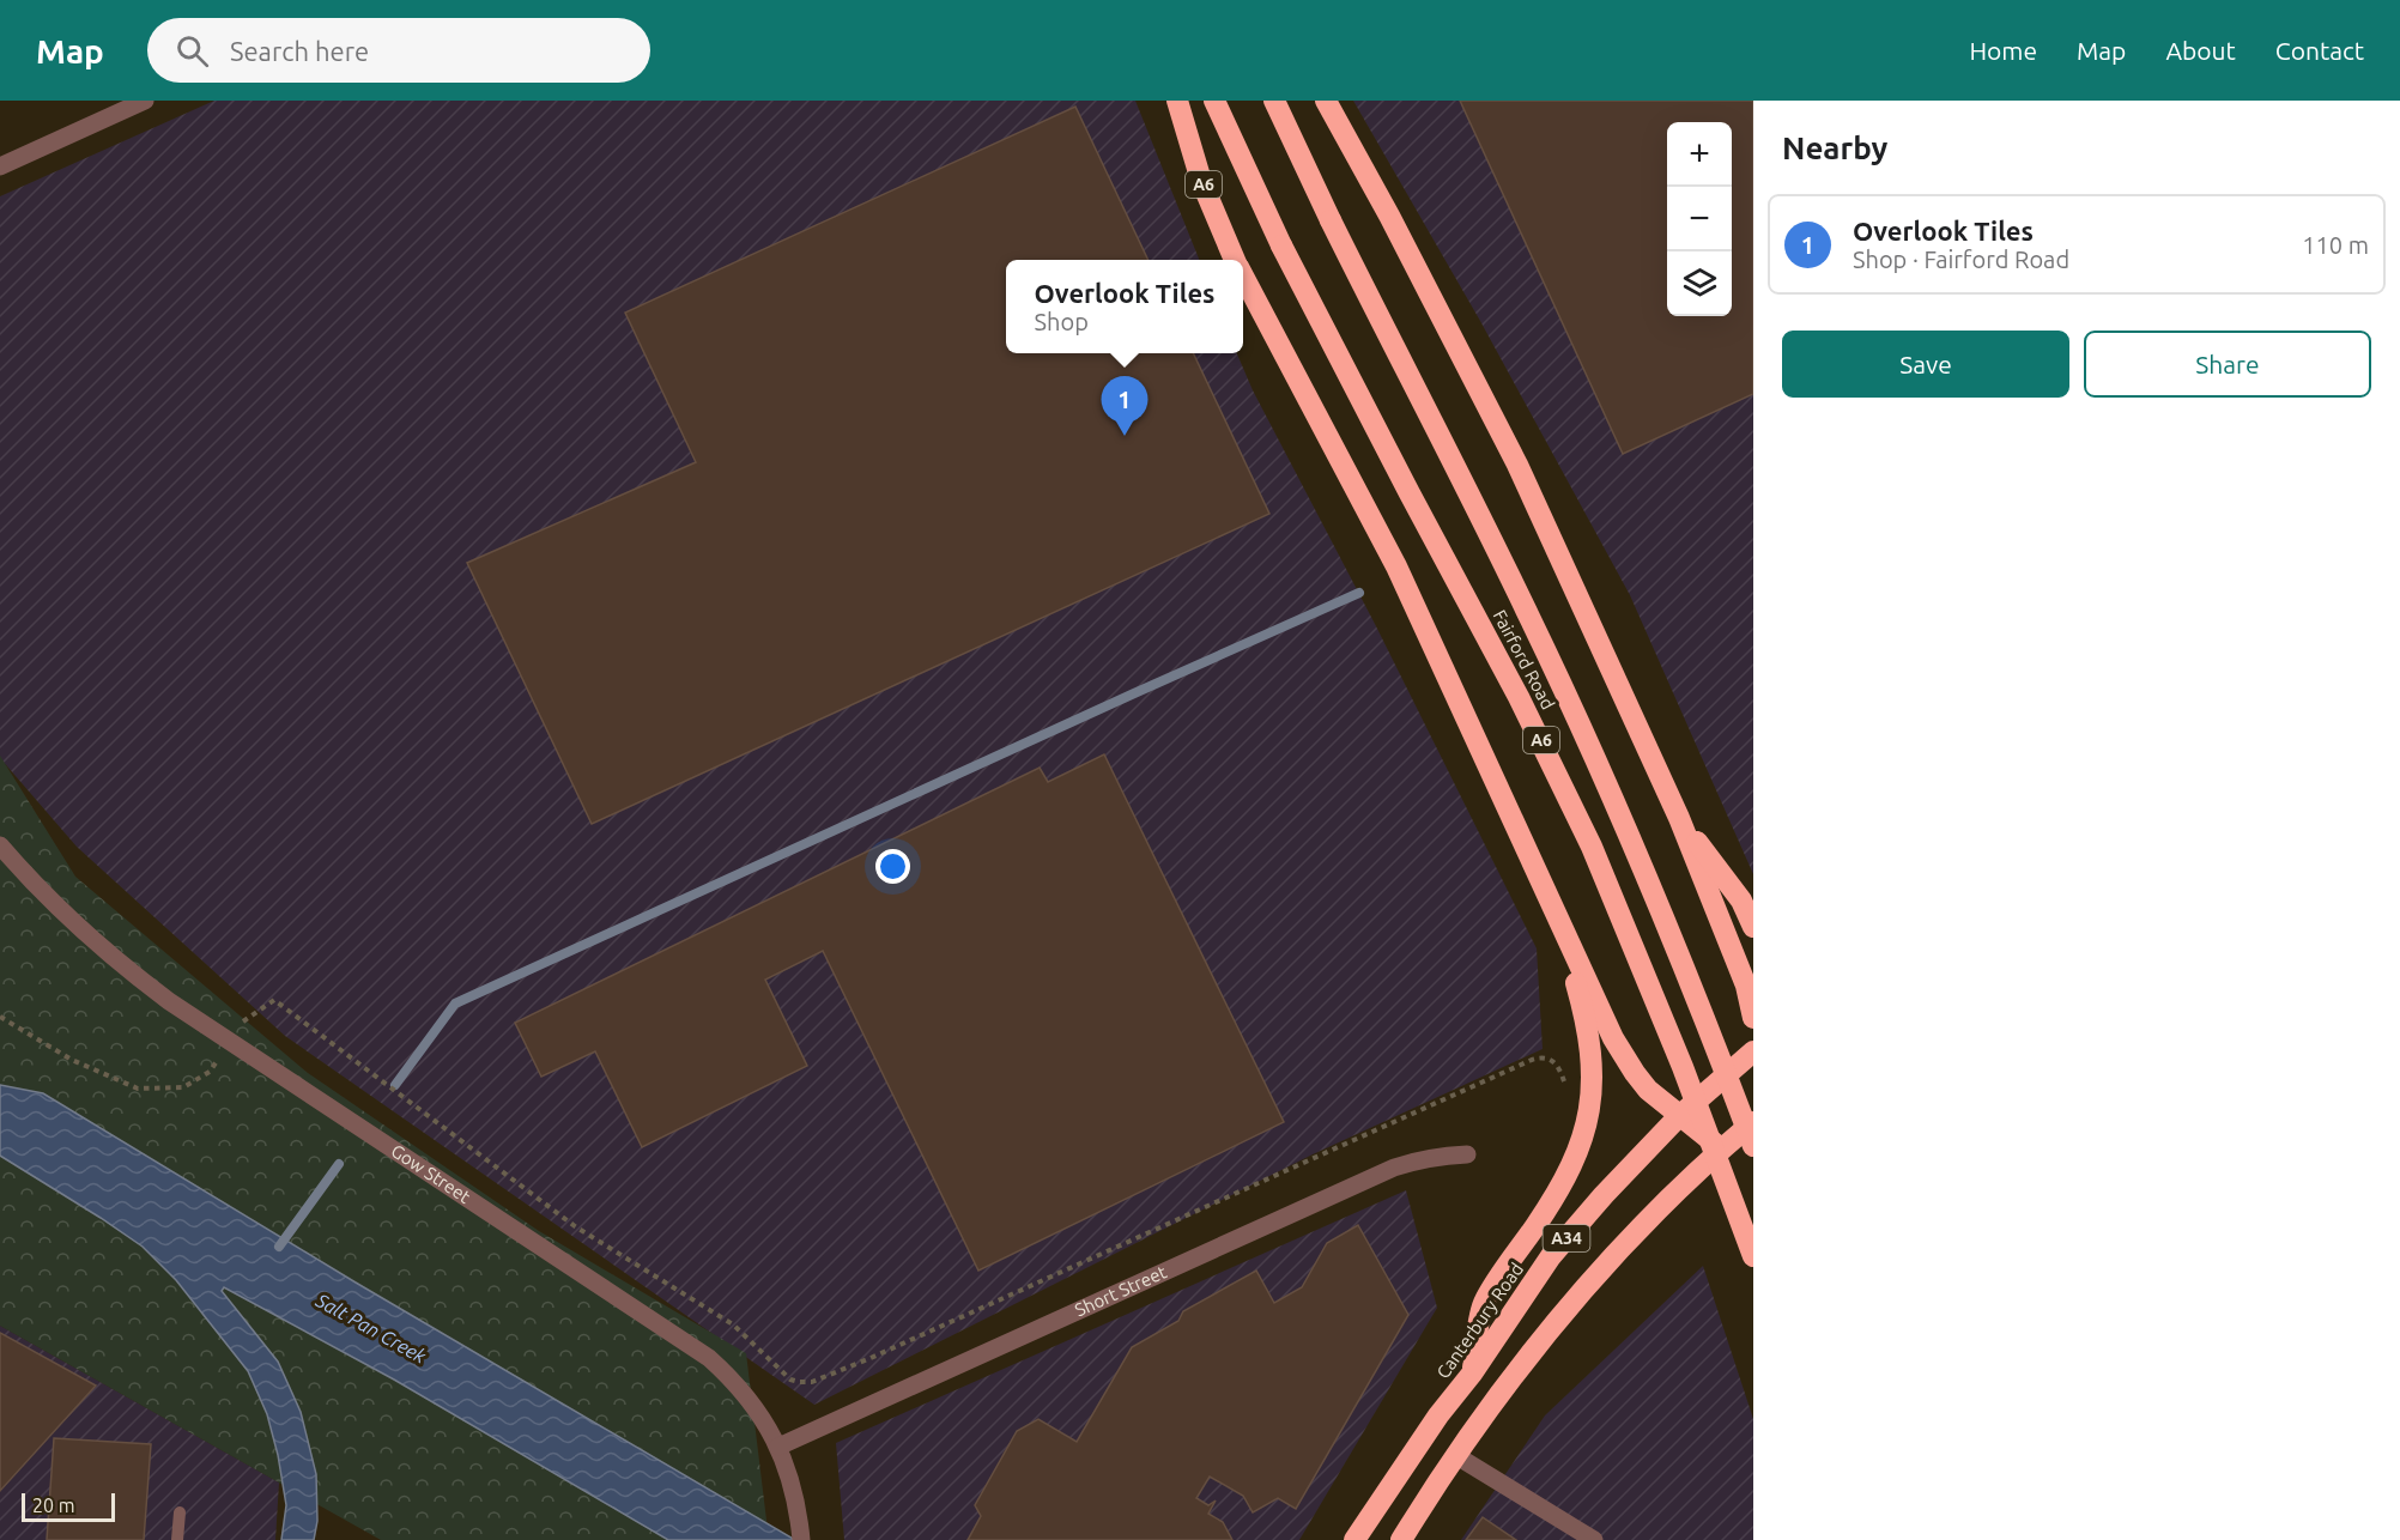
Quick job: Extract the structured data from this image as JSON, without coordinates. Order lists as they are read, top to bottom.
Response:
{
  "streets": {
    "highway": [
      "A6",
      "Fairford Road",
      "A34",
      "Canterbury Road"
    ],
    "street": ["Gow Street", "Short Street"]
  },
  "crossings": [
    ["A6", "A34"],
    ["A6", "Canterbury Road"],
    ["Gow Street", "Short Street"]
  ],
  "water": ["Salt Pan Creek"],
  "scale_bar": "20 m",
  "page": {
    "header": "Map",
    "search": "Search here",
    "nav": [
      "Home",
      "Map",
      "About",
      "Contact"
    ],
    "heading": "Nearby",
    "map_buttons": ["+", "−"],
    "list": [
      {
        "mark": "1",
        "name": "Overlook Tiles",
        "note": "Shop · Fairford Road",
        "value": "110 m"
      }
    ],
    "popup": ["Overlook Tiles", "Shop"],
    "buttons": ["Save", "Share"],
    "pins": "1",
    "scale": "20 m"
  }
}
